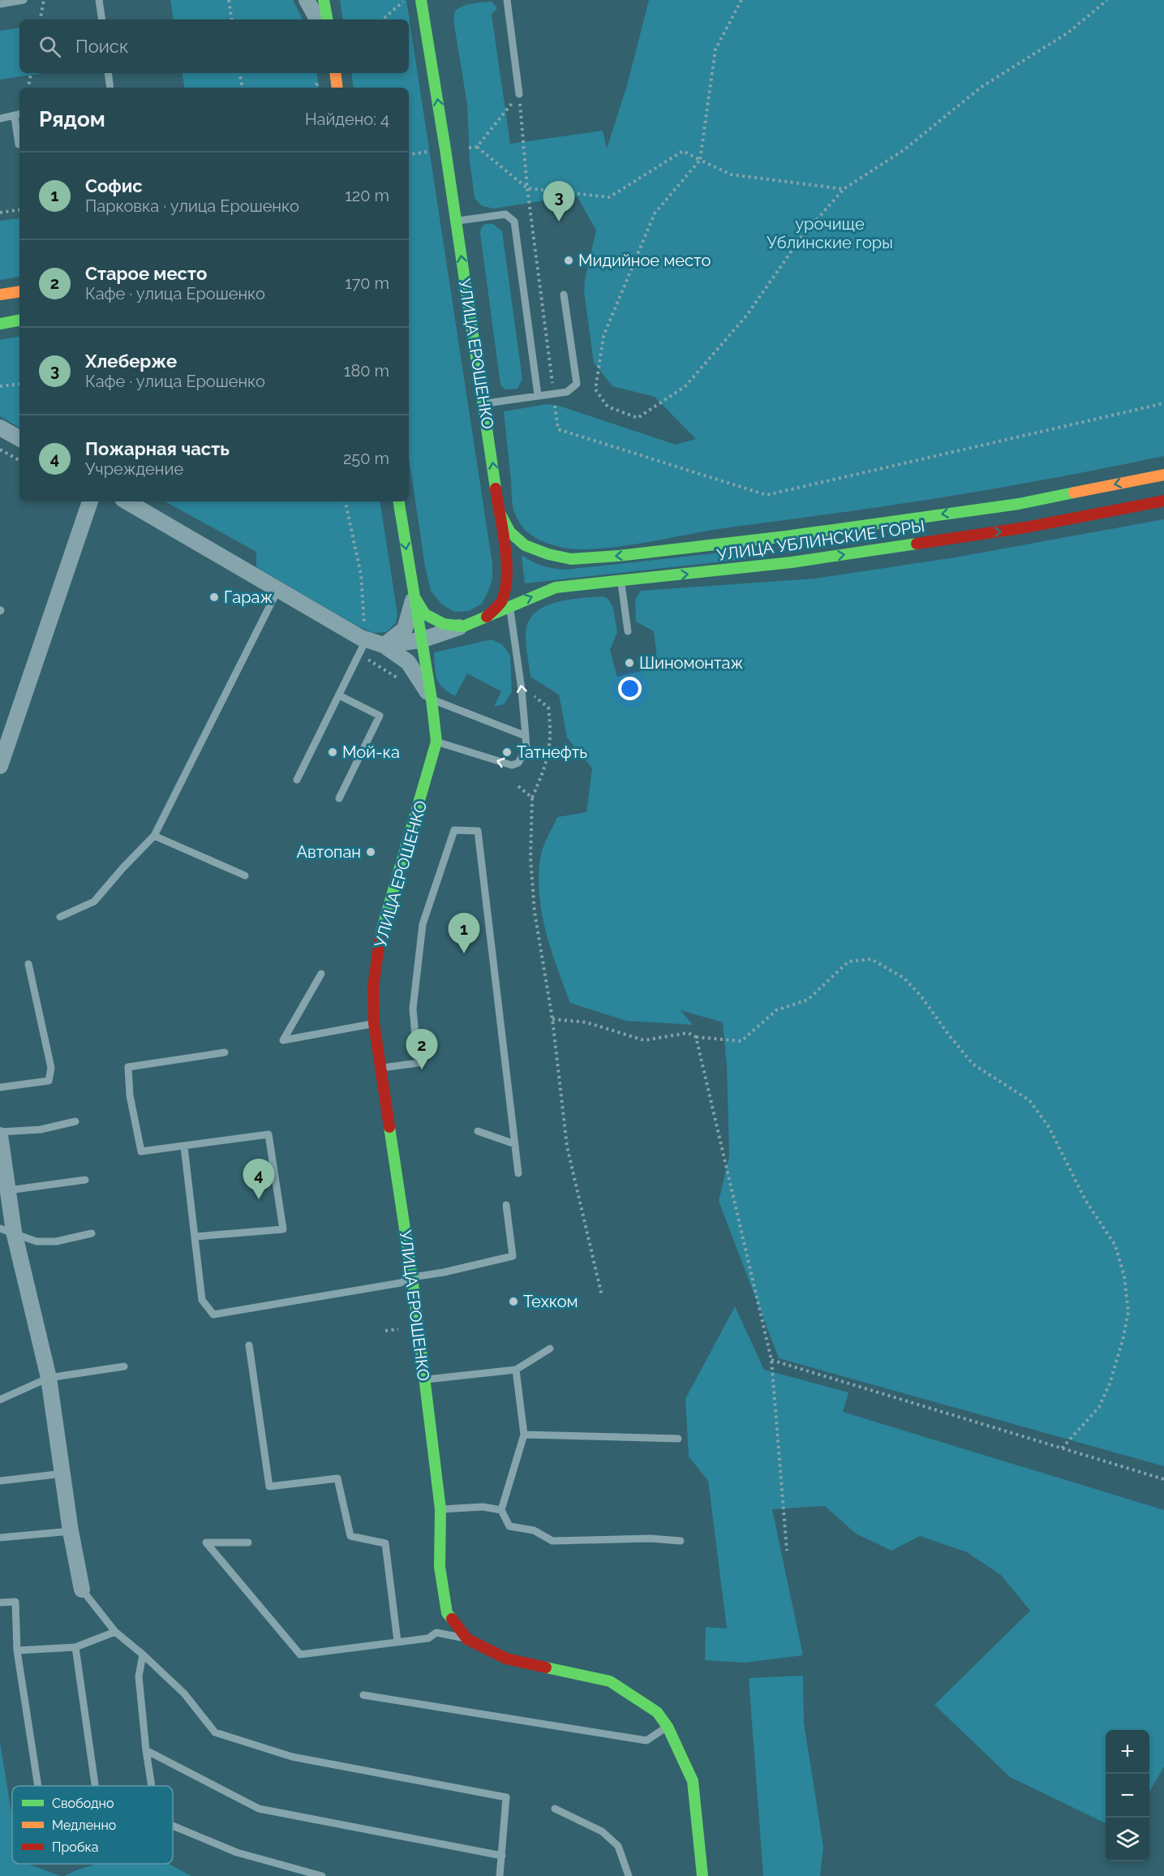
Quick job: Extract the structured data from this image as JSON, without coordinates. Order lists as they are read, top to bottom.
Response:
{
  "streets": {
    "main road": ["УЛИЦА ЕРОШЕНКО", "УЛИЦА УБЛИНСКИЕ ГОРЫ"]
  },
  "crossings": [
    ["УЛИЦА ЕРОШЕНКО", "УЛИЦА УБЛИНСКИЕ ГОРЫ"]
  ],
  "parks": ["урочище Ублинские горы"],
  "places": [
    "Мидийное место",
    "Гараж",
    "Шиномонтаж",
    "Мой-ка",
    "Татнефть",
    "Автопан",
    "Техком"
  ],
  "legend": ["Свободно", "Медленно", "Пробка"],
  "page": {
    "search": "Поиск",
    "heading": ["Рядом", "Найдено: 4"],
    "list": [
      {
        "mark": "1",
        "name": "Софис",
        "note": "Парковка · улица Ерошенко",
        "value": "120 m"
      },
      {
        "mark": "2",
        "name": "Старое место",
        "note": "Кафе · улица Ерошенко",
        "value": "170 m"
      },
      {
        "mark": "3",
        "name": "Хлеберже",
        "note": "Кафе · улица Ерошенко",
        "value": "180 m"
      },
      {
        "mark": "4",
        "name": "Пожарная часть",
        "note": "Учреждение",
        "value": "250 m"
      }
    ],
    "pins": [
      "3",
      "1",
      "2",
      "4"
    ],
    "map_buttons": ["+", "−"]
  }
}
